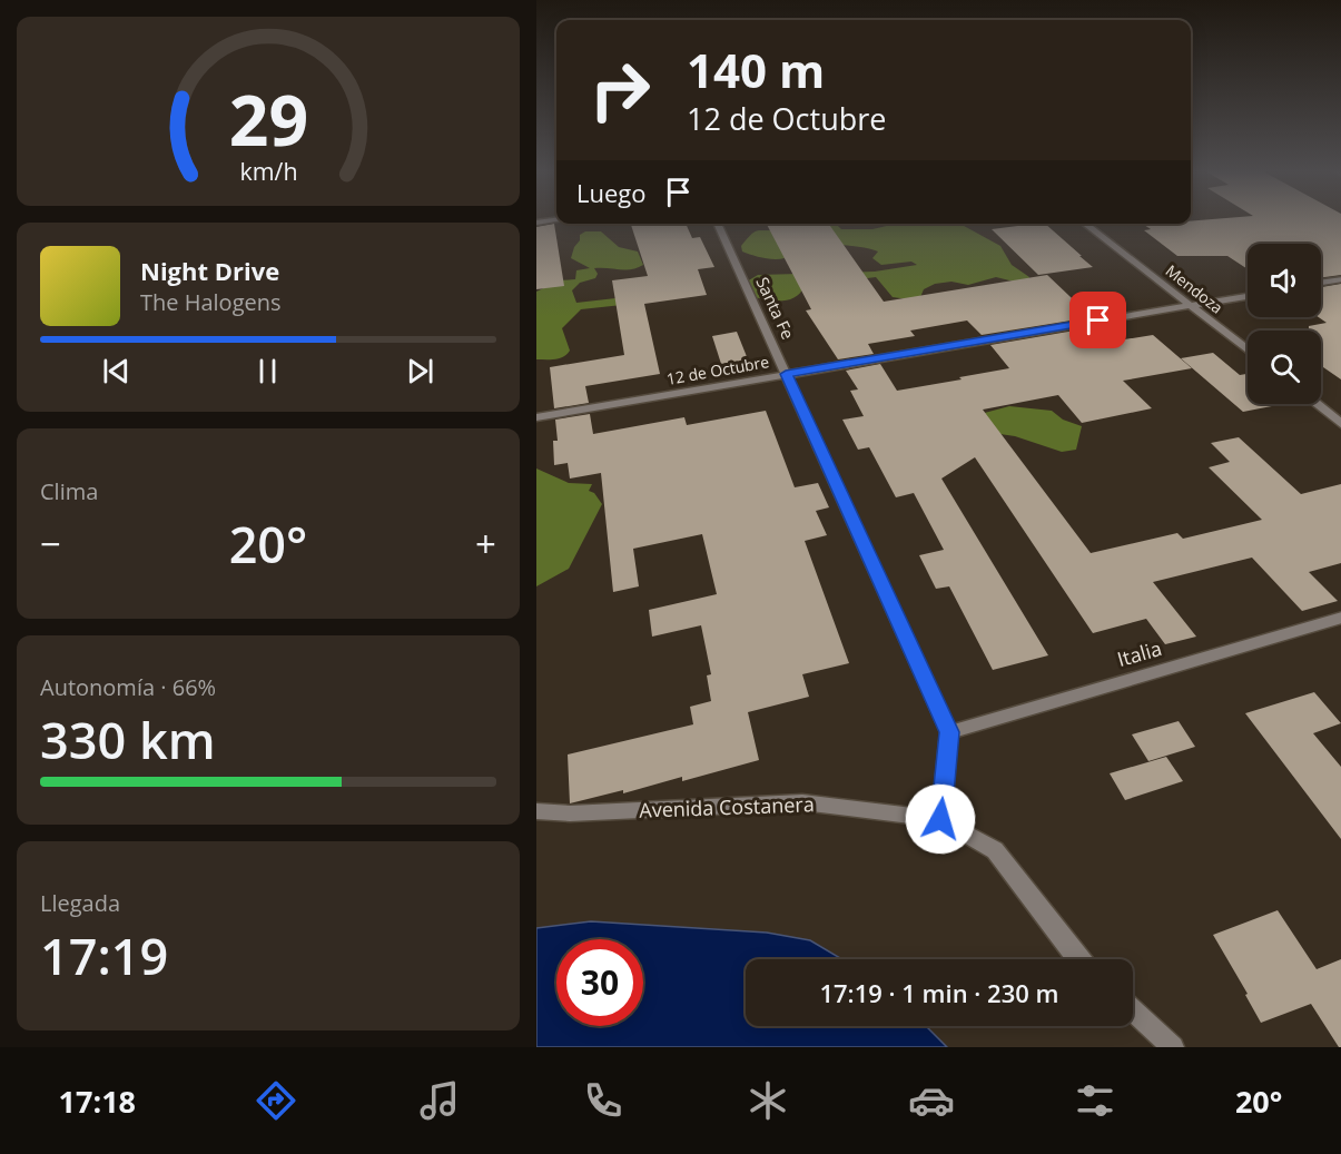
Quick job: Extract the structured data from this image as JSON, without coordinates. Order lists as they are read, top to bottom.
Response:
{
  "streets": {
    "street": [
      "Mendoza",
      "Santa Fe",
      "12 de Octubre",
      "Italia",
      "Avenida Costanera"
    ]
  },
  "crossings": [
    ["Mendoza", "12 de Octubre"],
    ["Santa Fe", "12 de Octubre"],
    ["Santa Fe", "Italia"]
  ],
  "page": {
    "turn": ["140 m", "12 de Octubre"],
    "then": "Luego",
    "song": ["Night Drive", "The Halogens"],
    "tile": [
      "Clima",
      ["Autonomía · 66%", "330 km"],
      ["Llegada", "17:19"]
    ],
    "heat": ["−", "20°", "+"],
    "limit": "30",
    "trip": "17:19 · 1 min · 230 m",
    "tabs": ["17:18", "20°"],
    "gauge": ["29", "km/h"]
  }
}
